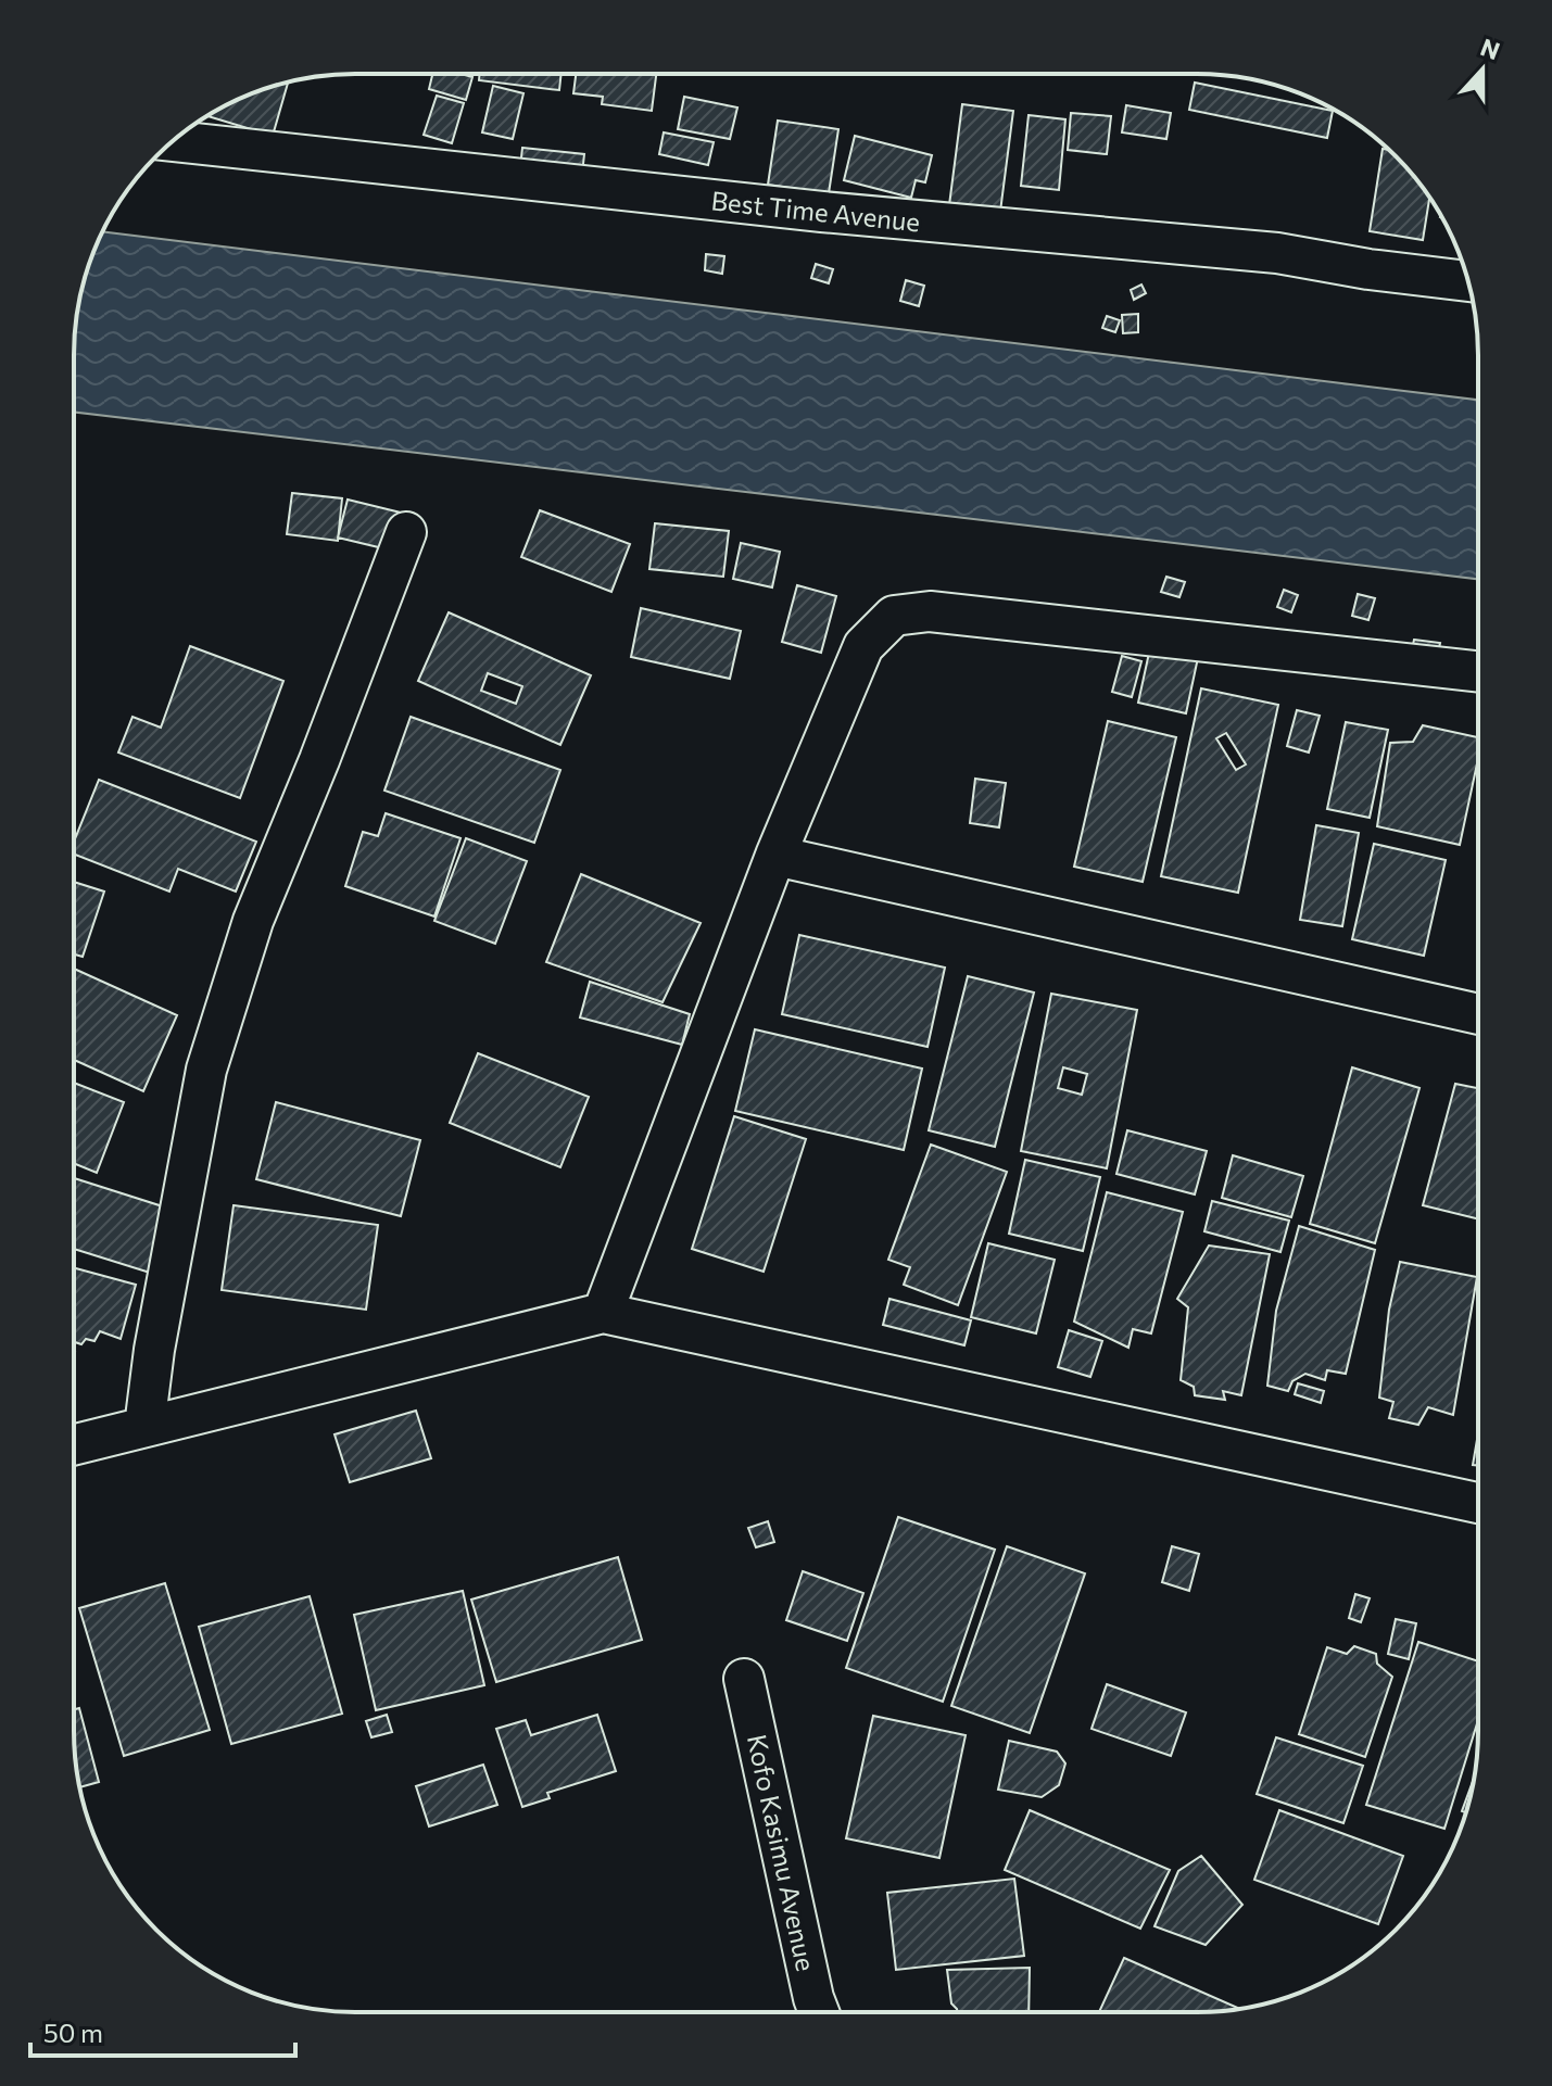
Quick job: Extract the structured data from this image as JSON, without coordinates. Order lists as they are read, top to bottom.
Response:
{
  "streets": {
    "street": ["Best Time Avenue", "Kofo Kasimu Avenue"]
  },
  "scale_bar": "50 m",
  "north": "top"
}
